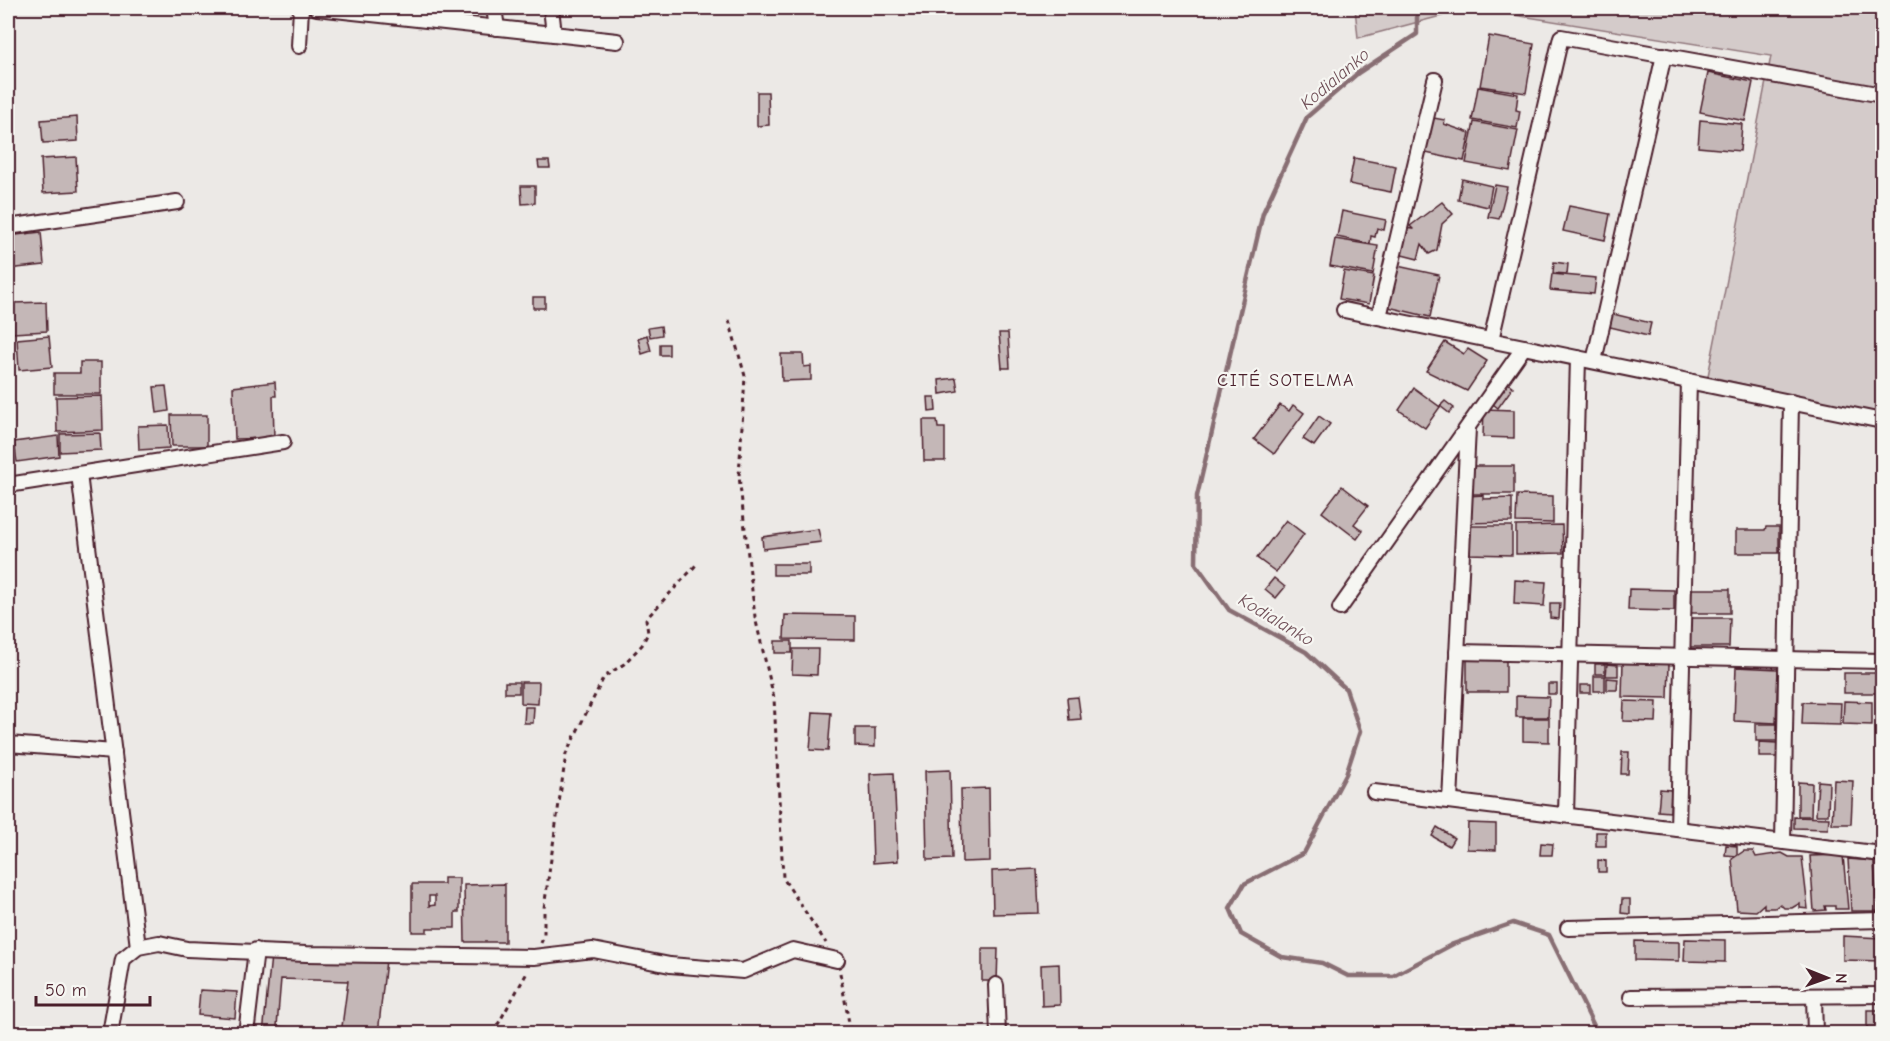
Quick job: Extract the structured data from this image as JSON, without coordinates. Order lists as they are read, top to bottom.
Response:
{
  "districts": ["CITÉ SOTELMA"],
  "water": ["Kodialanko"],
  "scale_bar": "50 m",
  "north": "right"
}
